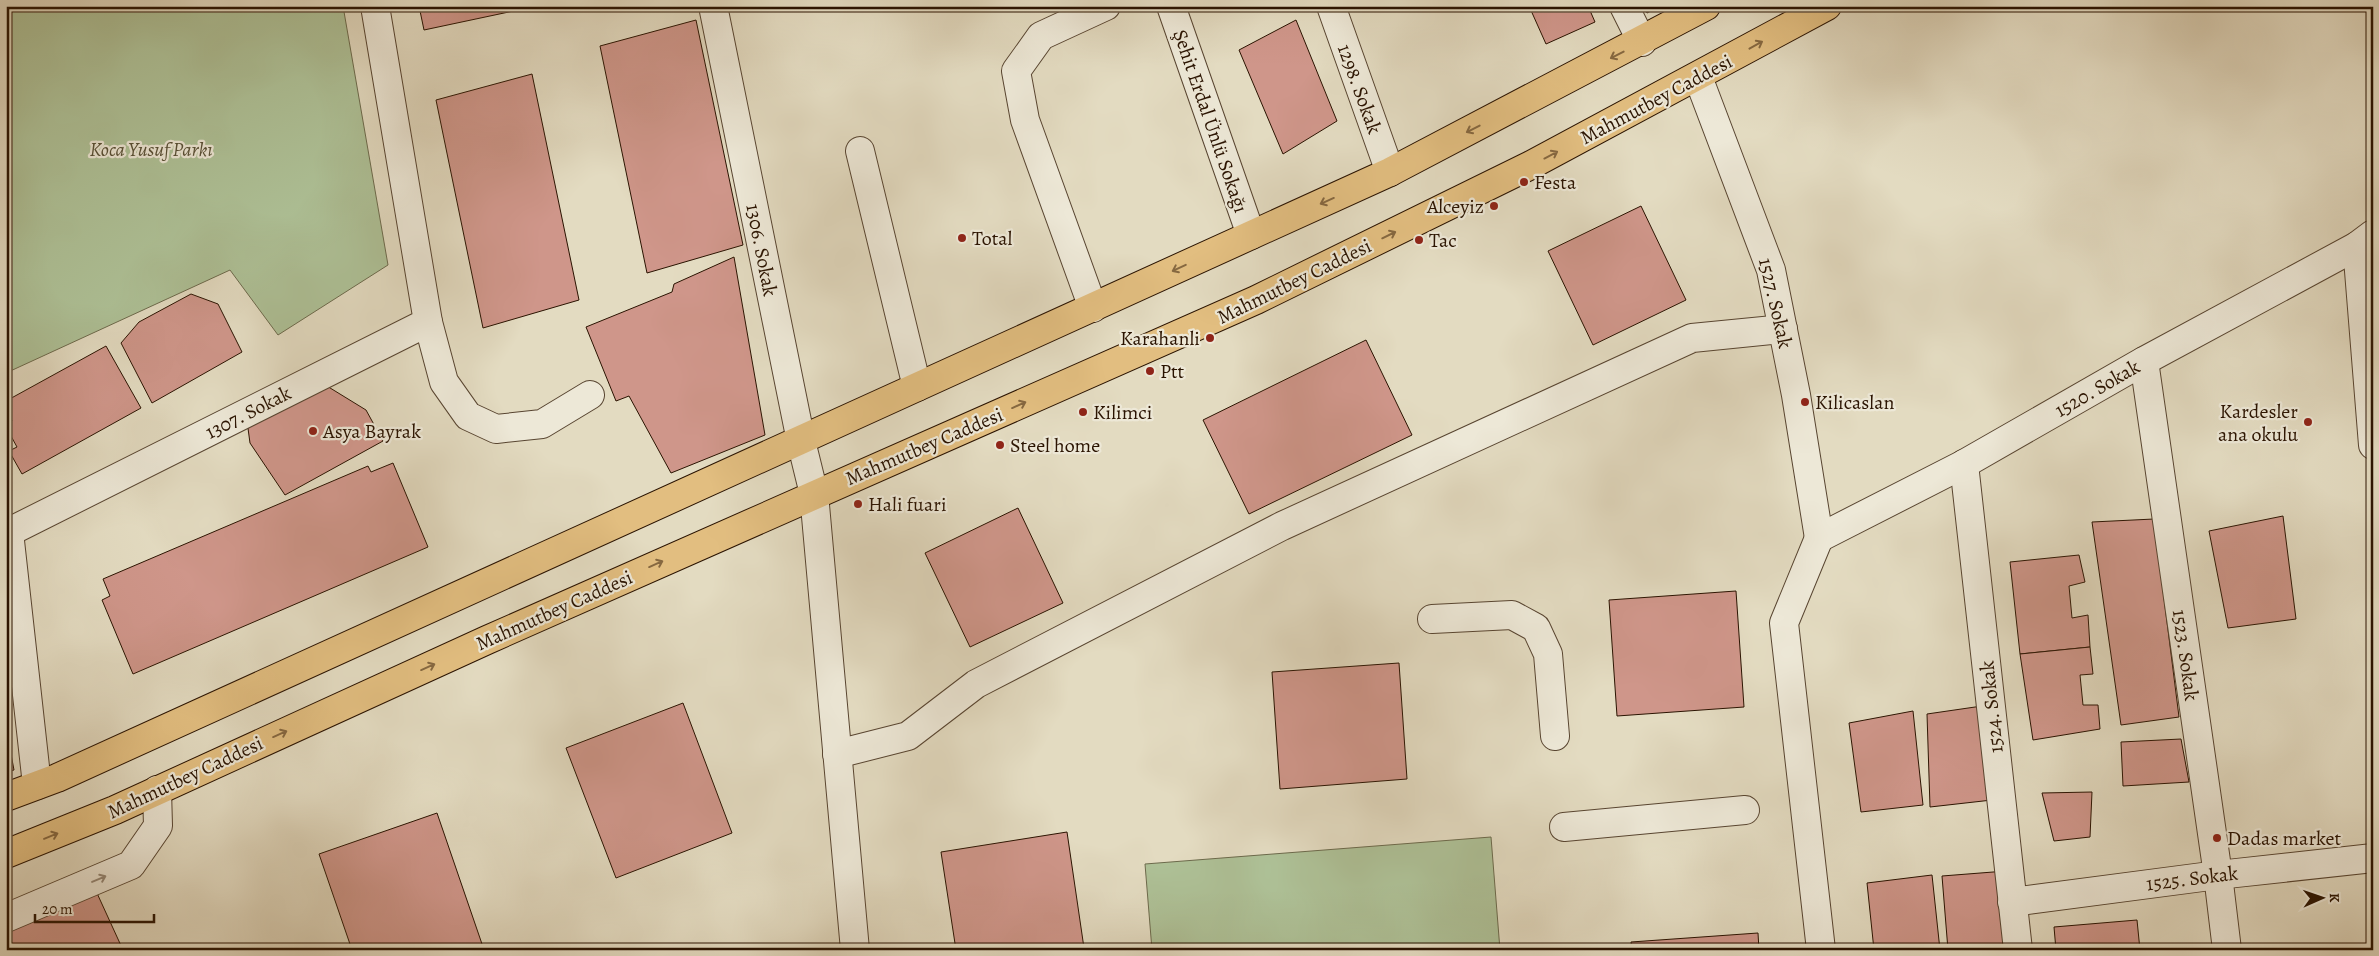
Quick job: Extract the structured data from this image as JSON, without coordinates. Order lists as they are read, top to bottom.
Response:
{
  "streets": {
    "main road": ["Mahmutbey Caddesi"],
    "street": [
      "1298. Sokak",
      "Şehit Erdal Ünlü Sokağı",
      "1306. Sokak",
      "1527. Sokak",
      "1520. Sokak",
      "1307. Sokak",
      "1523. Sokak",
      "1524. Sokak",
      "1525. Sokak"
    ]
  },
  "crossings": [
    ["Mahmutbey Caddesi", "1306. Sokak"],
    ["Mahmutbey Caddesi", "1527. Sokak"],
    ["1527. Sokak", "1520. Sokak"],
    ["1520. Sokak", "1523. Sokak"],
    ["1520. Sokak", "1524. Sokak"],
    ["1523. Sokak", "1525. Sokak"],
    ["1524. Sokak", "1525. Sokak"]
  ],
  "parks": ["Koca Yusuf Parkı"],
  "places": [
    "Festa",
    "Alceyiz",
    "Total",
    "Tac",
    "Karahanli",
    "Ptt",
    "Kilicaslan",
    "Kilimci",
    "Kardesler ana okulu",
    "Asya Bayrak",
    "Steel home",
    "Hali fuari",
    "Dadas market"
  ],
  "scale_bar": "20 m",
  "north": "right"
}
